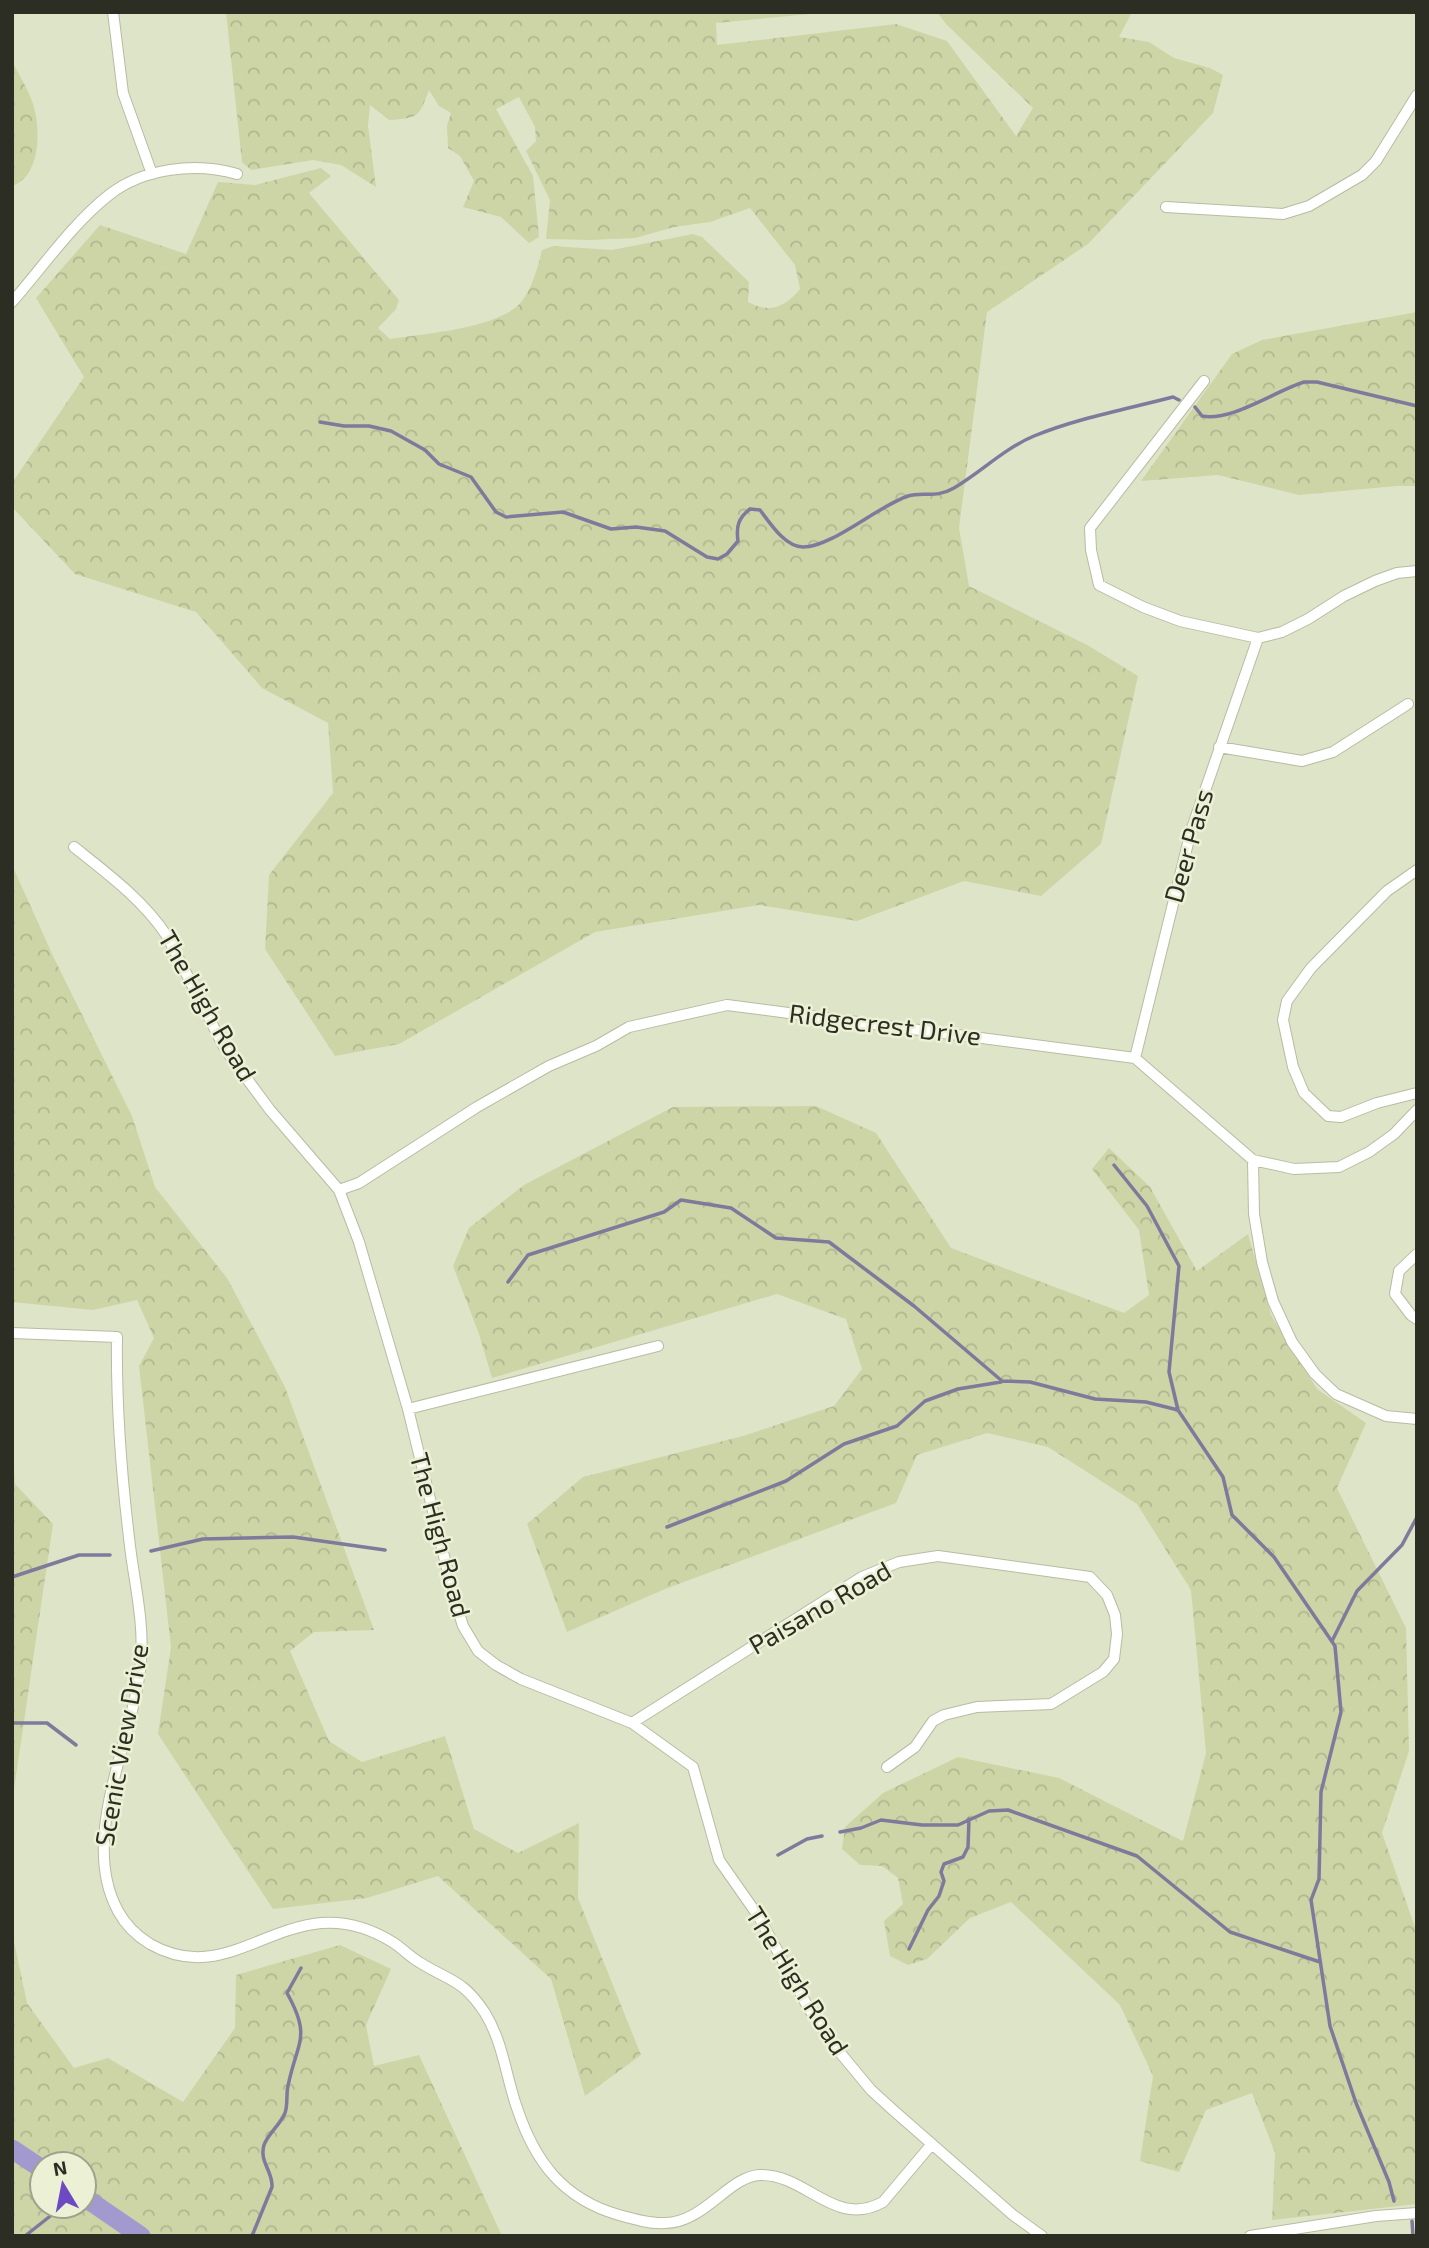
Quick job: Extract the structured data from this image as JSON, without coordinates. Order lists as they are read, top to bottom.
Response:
{
  "streets": {
    "street": [
      "Deer Pass",
      "The High Road",
      "Ridgecrest Drive",
      "Paisano Road",
      "Scenic View Drive"
    ]
  },
  "crossings": [
    ["Deer Pass", "Ridgecrest Drive"],
    ["The High Road", "Ridgecrest Drive"],
    ["The High Road", "Paisano Road"],
    ["The High Road", "Scenic View Drive"]
  ],
  "north": "top"
}
